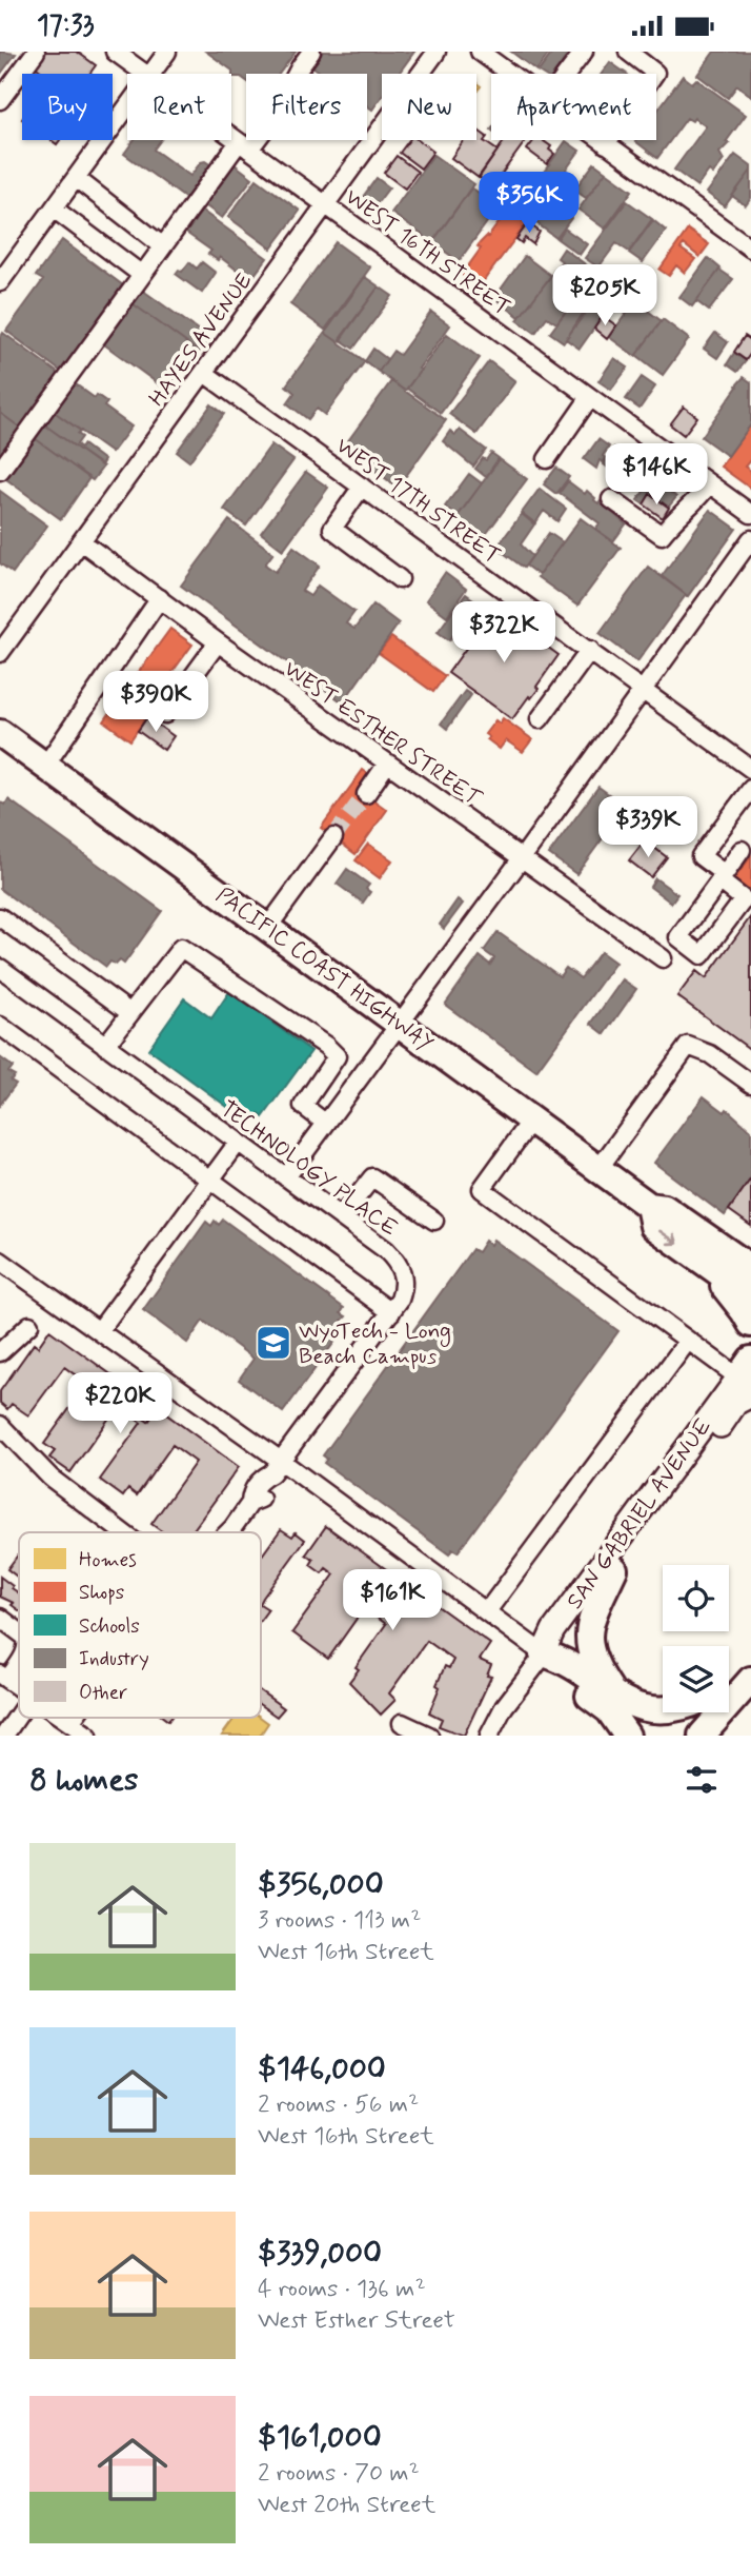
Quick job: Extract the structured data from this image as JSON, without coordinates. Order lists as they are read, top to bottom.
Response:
{
  "streets": {
    "highway": ["PACIFIC COAST HIGHWAY"],
    "main road": ["SAN GABRIEL AVENUE"],
    "street": [
      "WEST 16TH STREET",
      "HAYES AVENUE",
      "WEST 17TH STREET",
      "WEST ESTHER STREET",
      "TECHNOLOGY PLACE"
    ]
  },
  "crossings": [
    ["WEST 16TH STREET", "HAYES AVENUE"],
    ["HAYES AVENUE", "WEST 17TH STREET"],
    ["HAYES AVENUE", "WEST ESTHER STREET"]
  ],
  "places": {
    "school or university": ["WyoTech - Long Beach Campus"]
  },
  "legend": [
    "Homes",
    "Shops",
    "Schools",
    "Industry",
    "Other"
  ],
  "page": {
    "status": "17:33",
    "chip": [
      "Buy",
      "Rent",
      "Filters",
      "New",
      "Apartment"
    ],
    "price": [
      "$356K",
      "$205K",
      "$146K",
      "$322K",
      "$390K",
      "$339K",
      "$220K",
      "$161K"
    ],
    "heading": "8 homes",
    "list": [
      {
        "name": "$356,000",
        "note": "3 rooms · 113 m² · West 16th Street"
      },
      {
        "name": "$146,000",
        "note": "2 rooms · 56 m² · West 16th Street"
      },
      {
        "name": "$339,000",
        "note": "4 rooms · 136 m² · West Esther Street"
      },
      {
        "name": "$161,000",
        "note": "2 rooms · 70 m² · West 20th Street"
      }
    ]
  }
}
